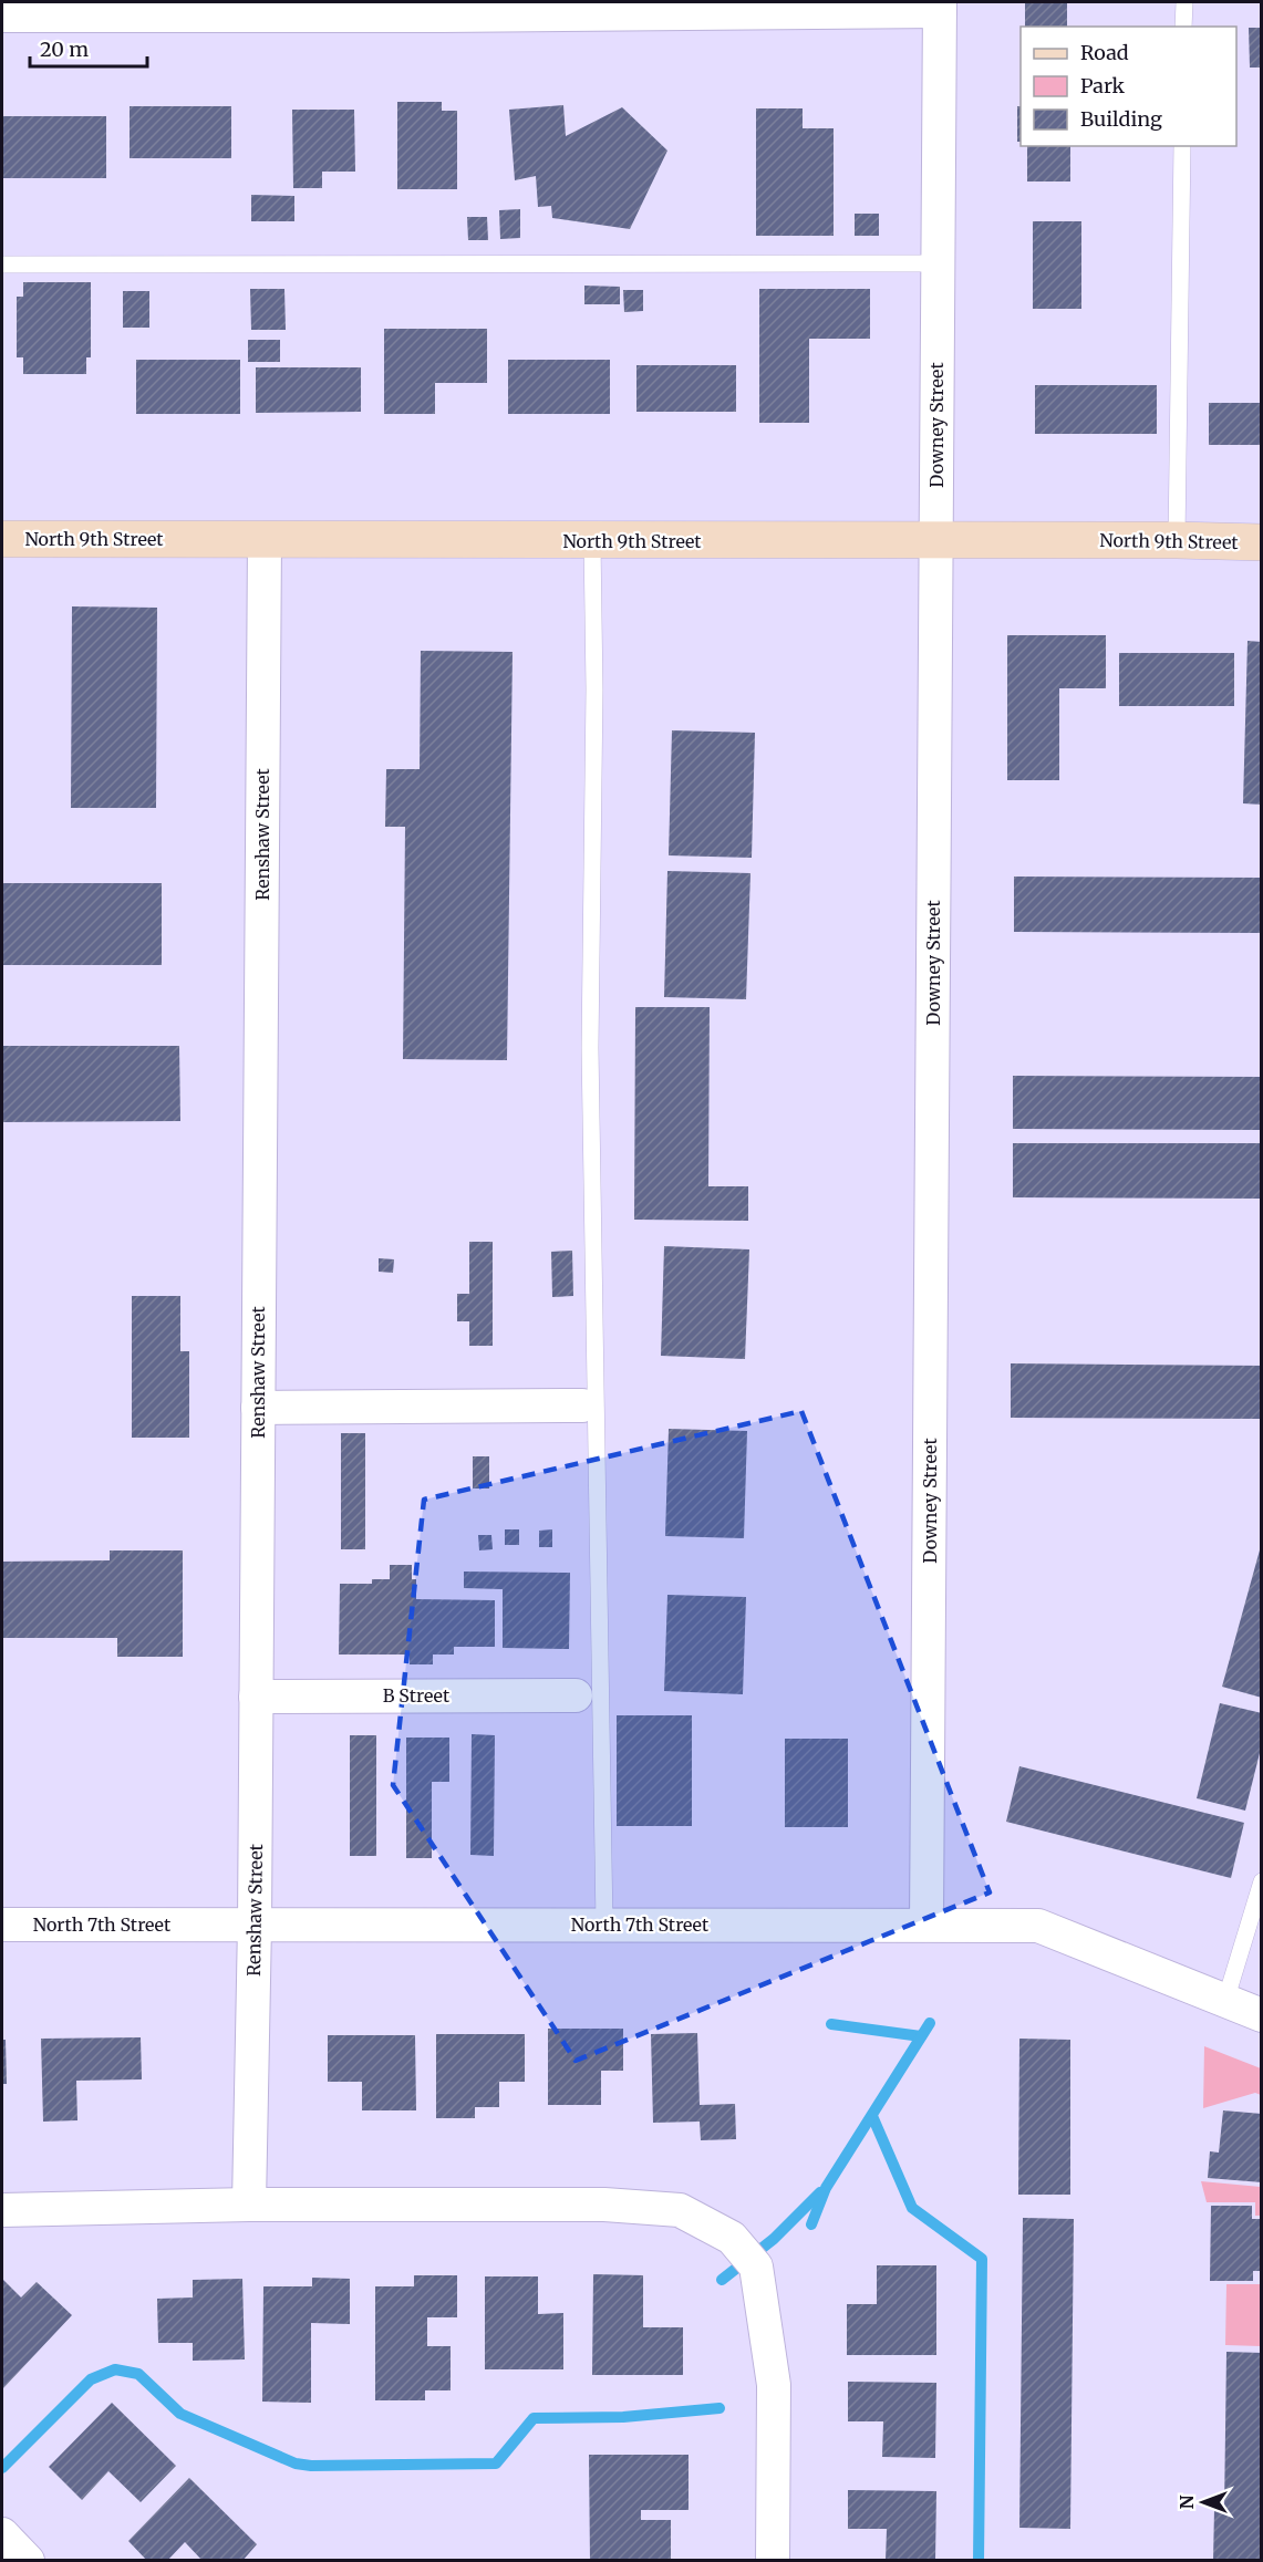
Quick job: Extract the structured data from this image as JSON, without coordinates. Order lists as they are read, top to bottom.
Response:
{
  "streets": {
    "street": [
      "Downey Street",
      "North 9th Street",
      "Renshaw Street",
      "B Street",
      "North 7th Street"
    ]
  },
  "crossings": [
    ["Downey Street", "North 9th Street"],
    ["Downey Street", "North 7th Street"],
    ["North 9th Street", "Renshaw Street"],
    ["Renshaw Street", "B Street"],
    ["Renshaw Street", "North 7th Street"]
  ],
  "legend": ["Road", "Park", "Building"],
  "scale_bar": "20 m",
  "north": "left"
}
